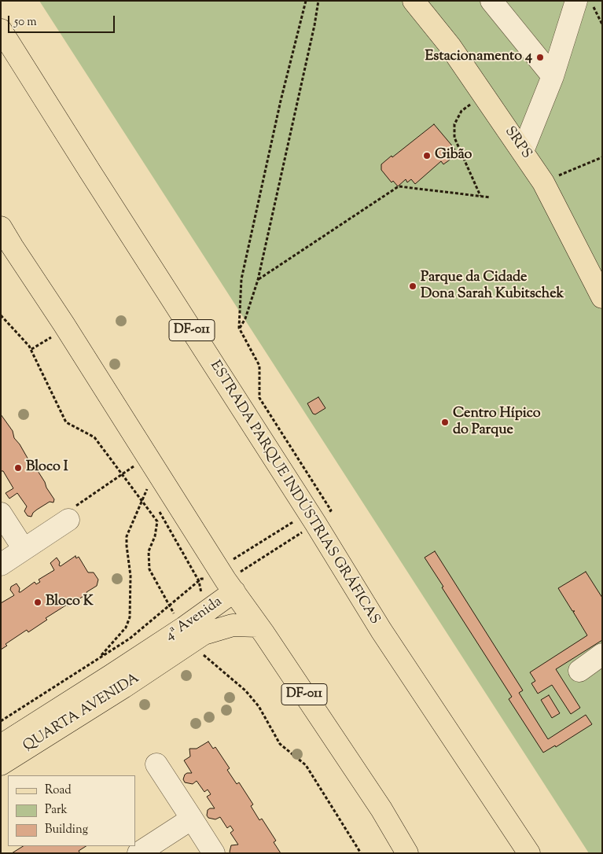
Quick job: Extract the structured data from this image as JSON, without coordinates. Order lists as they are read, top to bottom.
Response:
{
  "streets": {
    "main road": [
      "SRPS",
      "DF-011",
      "ESTRADA PARQUE INDÚSTRIAS GRÁFICAS",
      "4ª Avenida",
      "QUARTA AVENIDA"
    ]
  },
  "crossings": [
    ["DF-011", "4ª Avenida"],
    ["4ª Avenida", "QUARTA AVENIDA"]
  ],
  "places": [
    "Estacionamento 4",
    "Gibão",
    "Parque da Cidade Dona Sarah Kubitschek",
    "Centro Hípico do Parque",
    "Bloco I",
    "Bloco K"
  ],
  "legend": ["Road", "Park", "Building"],
  "scale_bar": "50 m"
}
